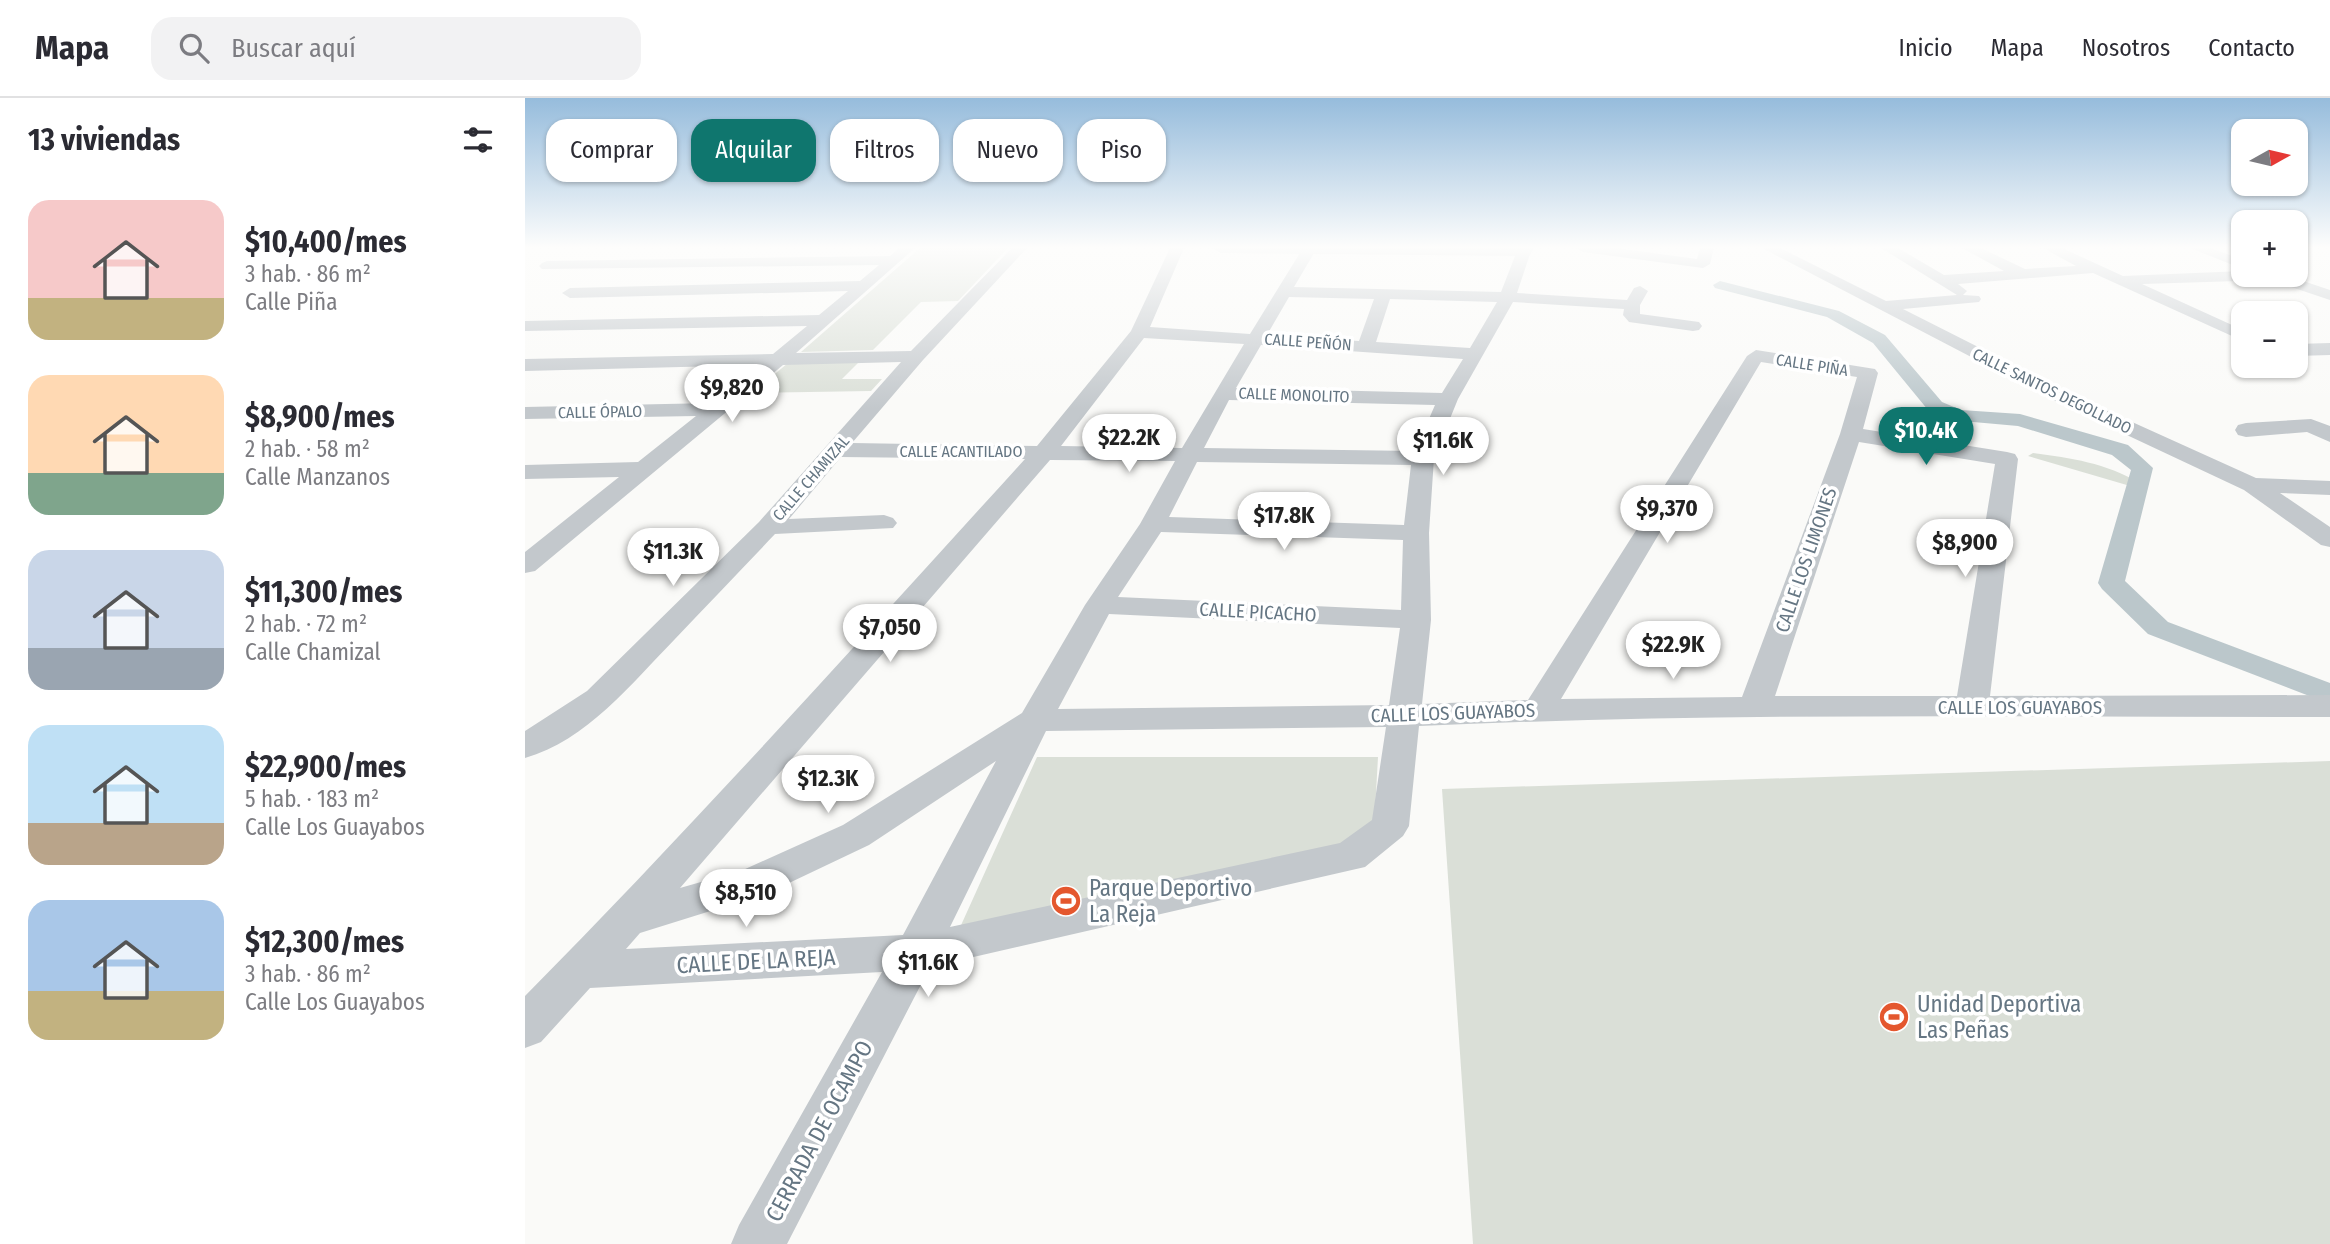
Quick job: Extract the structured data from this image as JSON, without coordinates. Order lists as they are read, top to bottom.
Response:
{
  "streets": {
    "street": [
      "CALLE PEÑÓN",
      "CALLE PIÑA",
      "CALLE SANTOS DEGOLLADO",
      "CALLE MONOLITO",
      "CALLE ÓPALO",
      "CALLE ACANTILADO",
      "CALLE CHAMIZAL",
      "CALLE LOS LIMONES",
      "CALLE PICACHO",
      "CALLE LOS GUAYABOS",
      "CALLE DE LA REJA",
      "CERRADA DE OCAMPO"
    ]
  },
  "crossings": [
    ["CALLE PEÑÓN", "CALLE DE LA REJA"],
    ["CALLE PEÑÓN", "CERRADA DE OCAMPO"],
    ["CALLE PIÑA", "CALLE LOS LIMONES"],
    ["CALLE PIÑA", "CALLE LOS GUAYABOS"],
    ["CALLE MONOLITO", "CALLE DE LA REJA"],
    ["CALLE MONOLITO", "CERRADA DE OCAMPO"],
    ["CALLE ACANTILADO", "CALLE CHAMIZAL"],
    ["CALLE ACANTILADO", "CALLE DE LA REJA"],
    ["CALLE ACANTILADO", "CERRADA DE OCAMPO"],
    ["CALLE LOS LIMONES", "CALLE LOS GUAYABOS"],
    ["CALLE PICACHO", "CALLE DE LA REJA"],
    ["CALLE PICACHO", "CERRADA DE OCAMPO"],
    ["CALLE LOS GUAYABOS", "CALLE DE LA REJA"],
    ["CALLE LOS GUAYABOS", "CERRADA DE OCAMPO"],
    ["CALLE DE LA REJA", "CERRADA DE OCAMPO"]
  ],
  "places": {
    "sports": ["Parque Deportivo La Reja", "Unidad Deportiva Las Peñas"]
  },
  "north": "right",
  "page": {
    "header": "Mapa",
    "search": "Buscar aquí",
    "nav": [
      "Inicio",
      "Mapa",
      "Nosotros",
      "Contacto"
    ],
    "heading": "13 viviendas",
    "map_buttons": ["+", "−"],
    "chip": [
      "Comprar",
      "Alquilar",
      "Filtros",
      "Nuevo",
      "Piso"
    ],
    "list": [
      {
        "name": "$10,400/mes",
        "note": "3 hab. · 86 m² · Calle Piña"
      },
      {
        "name": "$8,900/mes",
        "note": "2 hab. · 58 m² · Calle Manzanos"
      },
      {
        "name": "$11,300/mes",
        "note": "2 hab. · 72 m² · Calle Chamizal"
      },
      {
        "name": "$22,900/mes",
        "note": "5 hab. · 183 m² · Calle Los Guayabos"
      },
      {
        "name": "$12,300/mes",
        "note": "3 hab. · 86 m² · Calle Los Guayabos"
      }
    ],
    "price": [
      "$9,820",
      "$10.4K",
      "$22.2K",
      "$11.6K",
      "$9,370",
      "$17.8K",
      "$8,900",
      "$11.3K",
      "$7,050",
      "$22.9K",
      "$12.3K",
      "$8,510",
      "$11.6K"
    ]
  }
}
